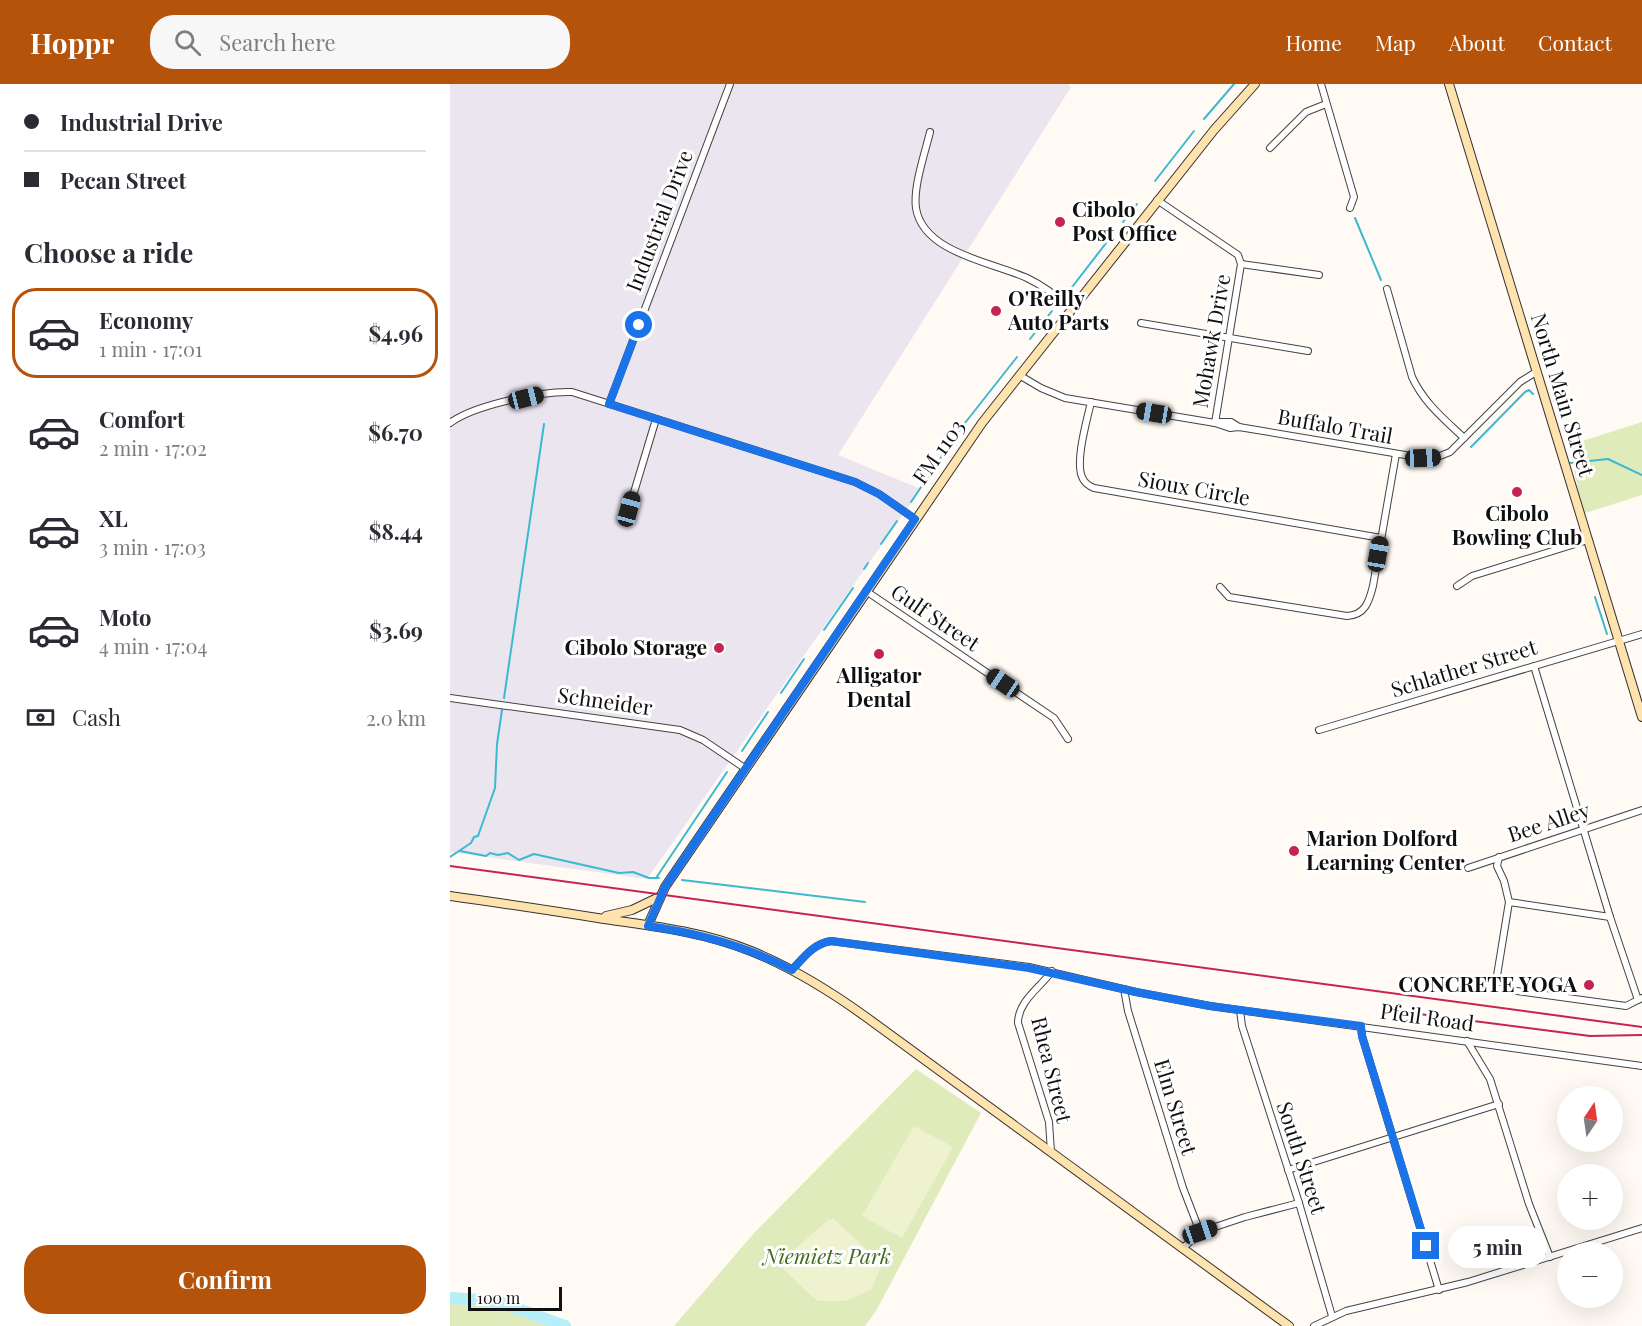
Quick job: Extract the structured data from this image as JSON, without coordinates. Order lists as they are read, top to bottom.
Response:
{
  "streets": {
    "main road": ["North Main Street", "FM 1103"],
    "street": [
      "Industrial Drive",
      "Mohawk Drive",
      "Buffalo Trail",
      "Sioux Circle",
      "Gulf Street",
      "Schlather Street",
      "Schneider",
      "Bee Alley",
      "Pfeil Road",
      "Rhea Street",
      "Elm Street",
      "South Street"
    ]
  },
  "crossings": [
    ["Mohawk Drive", "Buffalo Trail"],
    ["Mohawk Drive", "FM 1103"],
    ["North Main Street", "Buffalo Trail"],
    ["North Main Street", "Schlather Street"],
    ["Buffalo Trail", "FM 1103"],
    ["Buffalo Trail", "Sioux Circle"],
    ["FM 1103", "Gulf Street"],
    ["FM 1103", "Schneider"],
    ["Pfeil Road", "Rhea Street"],
    ["Pfeil Road", "Elm Street"],
    ["Pfeil Road", "South Street"]
  ],
  "parks": ["Niemietz Park"],
  "places": [
    "Cibolo Post Office",
    "O'Reilly Auto Parts",
    "Cibolo Bowling Club",
    "Cibolo Storage",
    "Alligator Dental",
    "Marion Dolford Learning Center",
    "CONCRETE YOGA"
  ],
  "scale_bar": "100 m",
  "north": "top",
  "page": {
    "header": "Hoppr",
    "search": "Search here",
    "nav": [
      "Home",
      "Map",
      "About",
      "Contact"
    ],
    "banner": ["Industrial Drive", "Pecan Street"],
    "heading": "Choose a ride",
    "list": [
      {
        "name": "Economy",
        "note": "1 min · 17:01",
        "value": "$4.96"
      },
      {
        "name": "Comfort",
        "note": "2 min · 17:02",
        "value": "$6.70"
      },
      {
        "name": "XL",
        "note": "3 min · 17:03",
        "value": "$8.44"
      },
      {
        "name": "Moto",
        "note": "4 min · 17:04",
        "value": "$3.69"
      }
    ],
    "pay": ["Cash", "2.0 km"],
    "map_buttons": ["+", "−"],
    "bubble": "5 min",
    "buttons": "Confirm",
    "scale": "100 m"
  }
}
